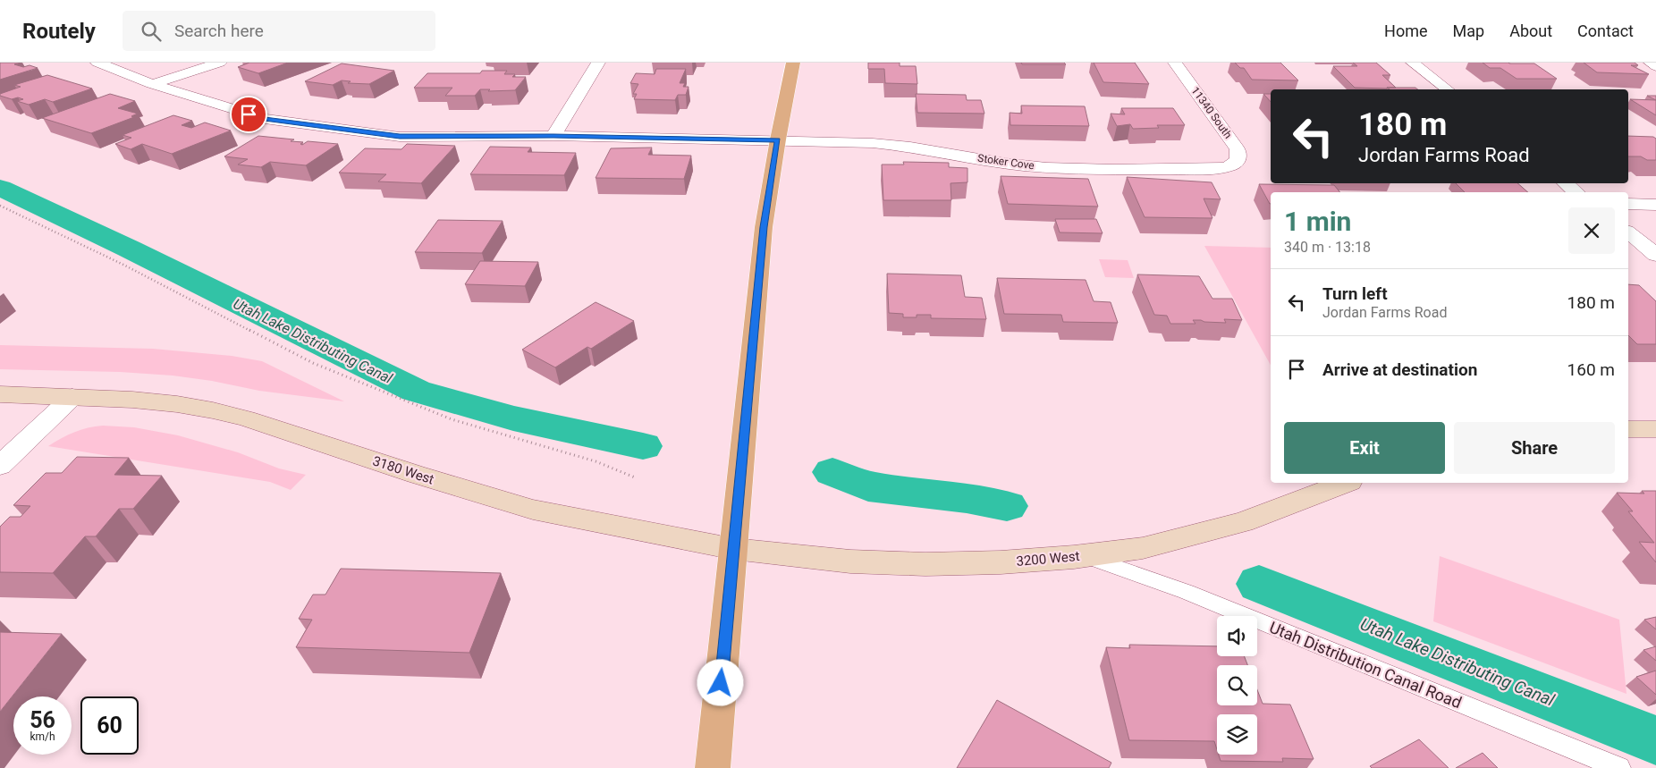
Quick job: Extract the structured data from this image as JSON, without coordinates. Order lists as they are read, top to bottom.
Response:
{
  "streets": {
    "street": [
      "11340 South",
      "Stoker Cove",
      "3180 West",
      "3200 West"
    ],
    "lane": ["Utah Distribution Canal Road"]
  },
  "crossings": [
    ["11340 South", "Stoker Cove"],
    ["3180 West", "3200 West"],
    ["3200 West", "Utah Distribution Canal Road"]
  ],
  "water": ["Utah Lake Distributing Canal"],
  "page": {
    "header": "Routely",
    "search": "Search here",
    "nav": [
      "Home",
      "Map",
      "About",
      "Contact"
    ],
    "turn": ["180 m", "Jordan Farms Road"],
    "heading": ["1 min", "340 m · 13:18"],
    "list": [
      {
        "name": "Turn left",
        "note": "Jordan Farms Road",
        "value": "180 m"
      },
      {
        "name": "Arrive at destination",
        "value": "160 m"
      }
    ],
    "buttons": ["Exit", "Share"],
    "speed": "56 km/h",
    "limit": "60"
  }
}
